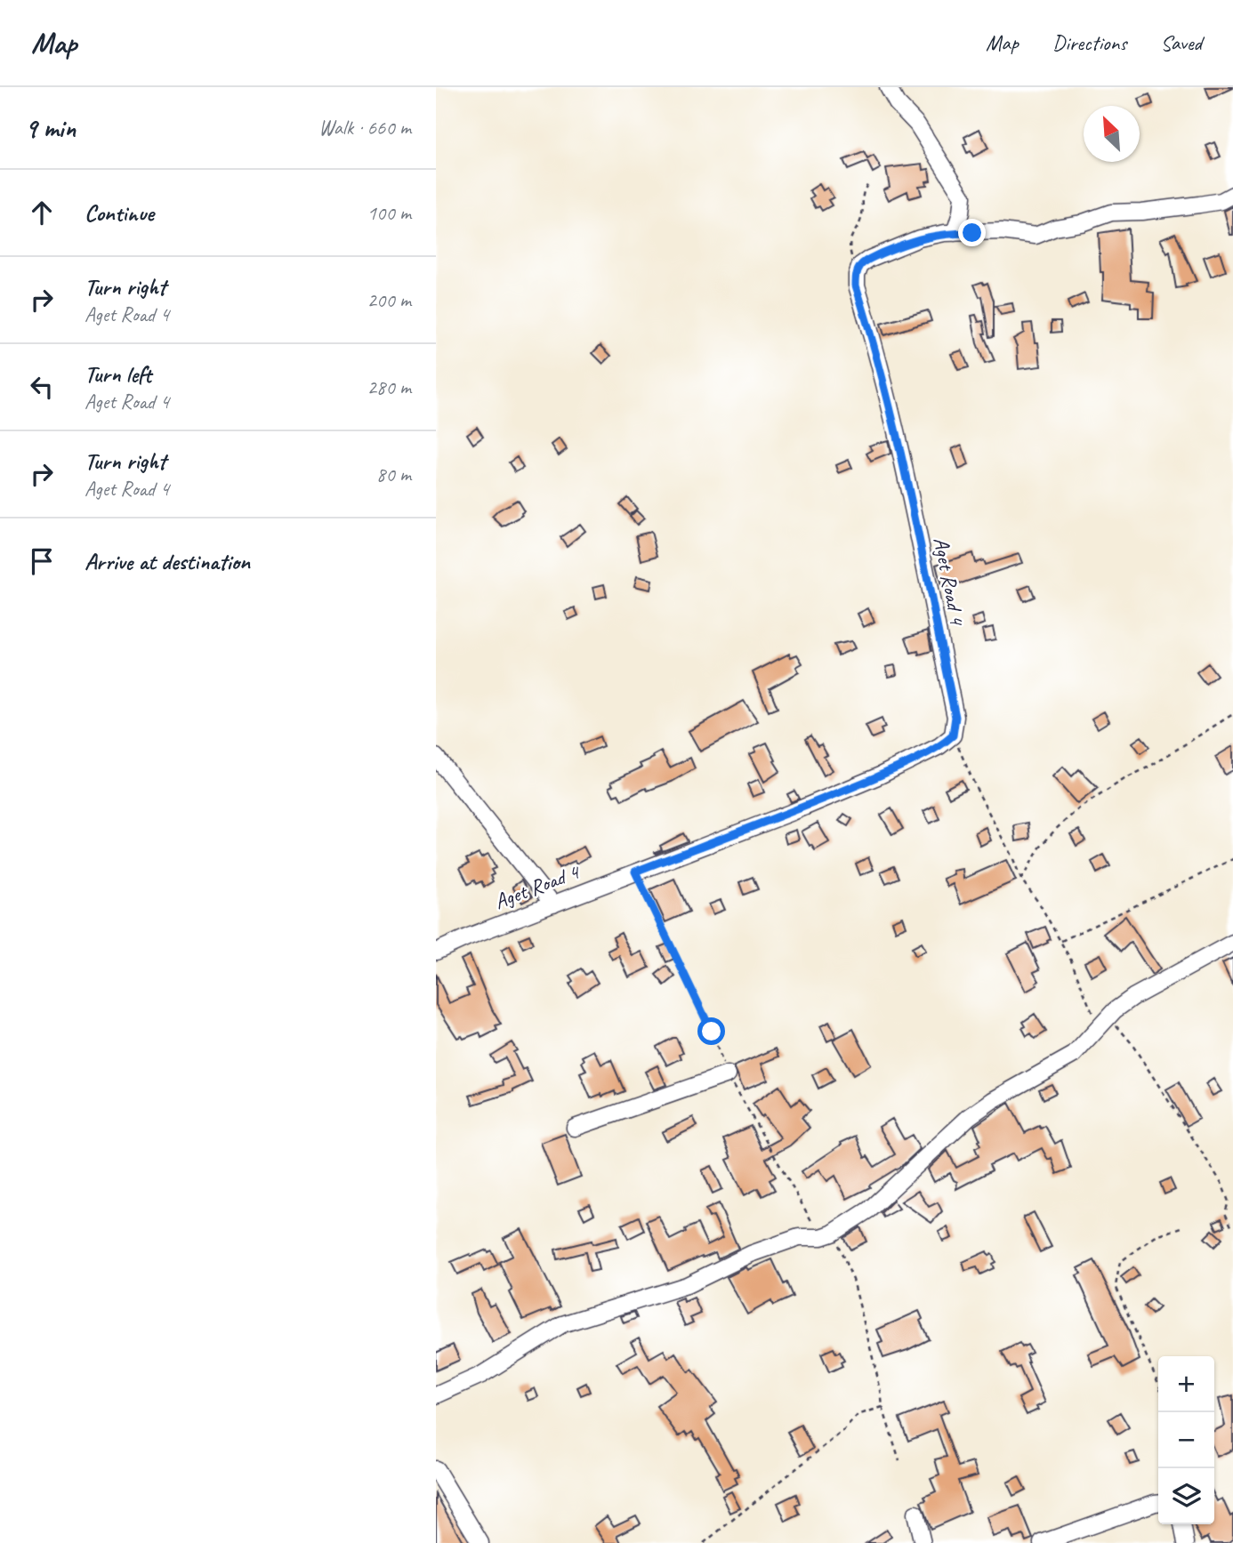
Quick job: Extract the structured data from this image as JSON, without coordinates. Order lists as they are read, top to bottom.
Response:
{
  "streets": {
    "street": ["Aget Road 4"]
  },
  "north": "top left",
  "page": {
    "header": "Map",
    "nav": ["Map", "Directions", "Saved"],
    "heading": ["9 min", "Walk · 660 m"],
    "list": [
      ["Continue", "100 m"],
      ["Turn right", "Aget Road 4", "200 m"],
      ["Turn left", "Aget Road 4", "280 m"],
      ["Turn right", "Aget Road 4", "80 m"],
      "Arrive at destination"
    ],
    "map_buttons": ["+", "−"]
  }
}
